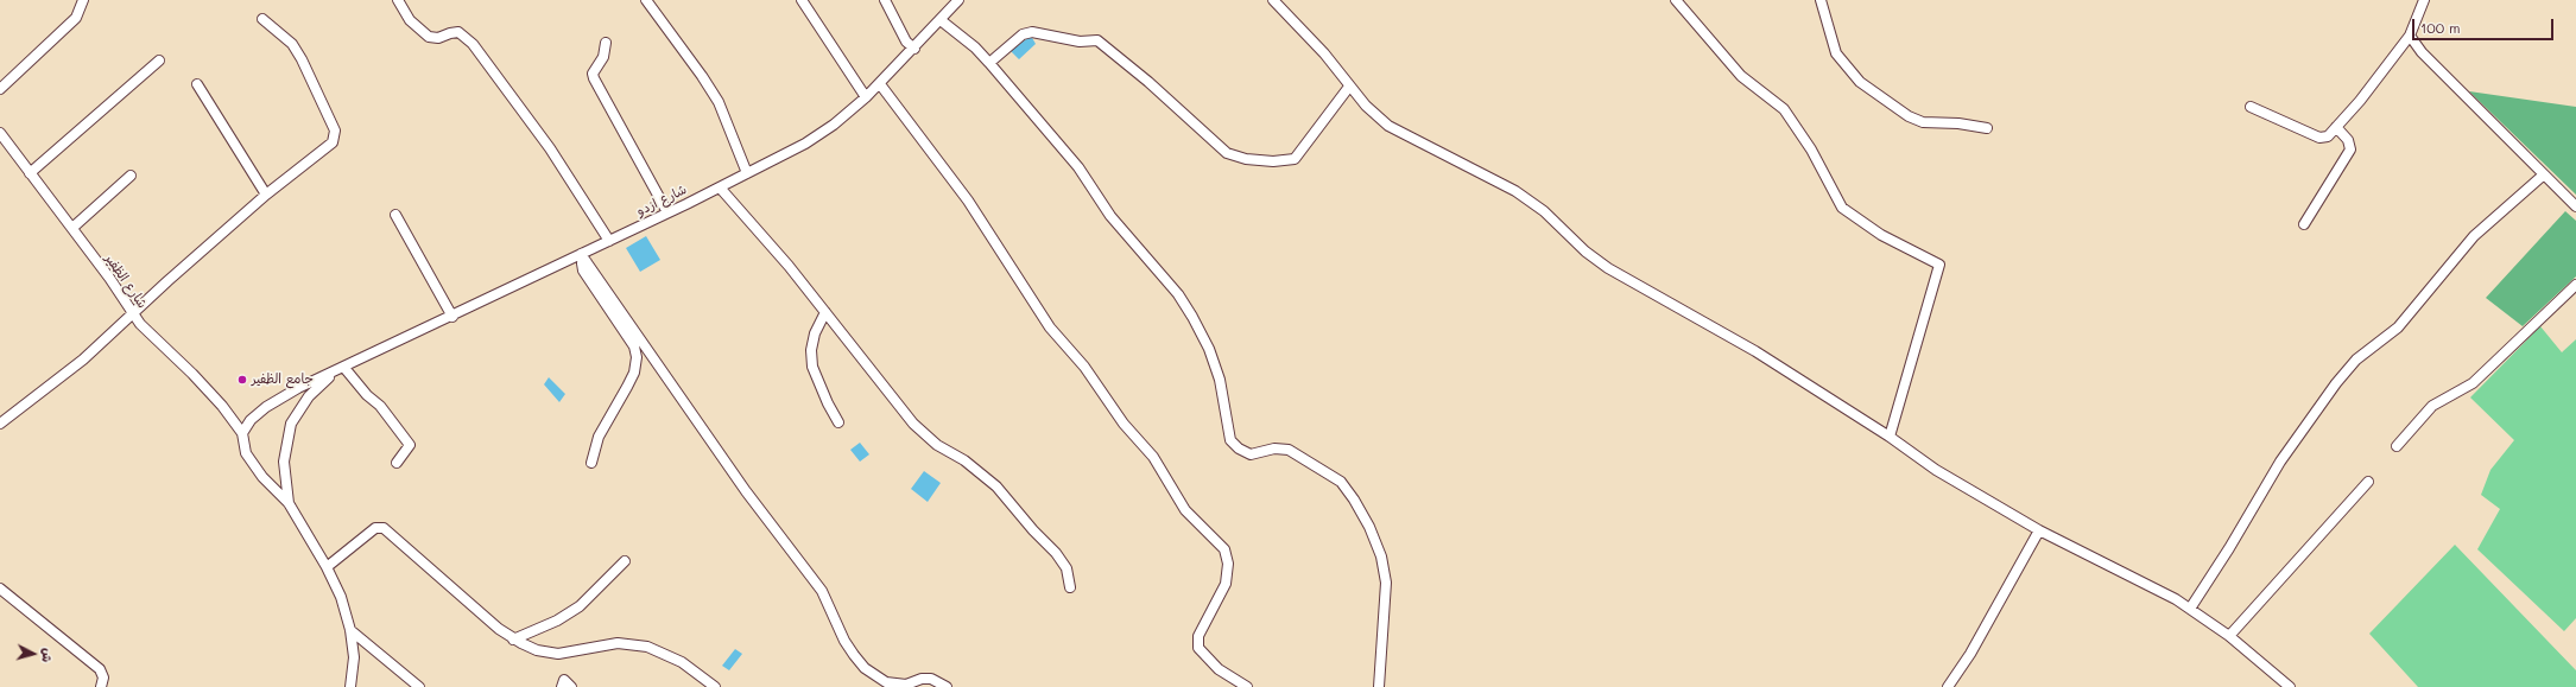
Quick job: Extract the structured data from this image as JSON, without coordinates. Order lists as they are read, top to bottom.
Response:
{
  "streets": {
    "street": ["شارع ازدو", "شارع الظفير"]
  },
  "places": ["جامع الظفير"],
  "scale_bar": "100 m",
  "north": "right"
}
